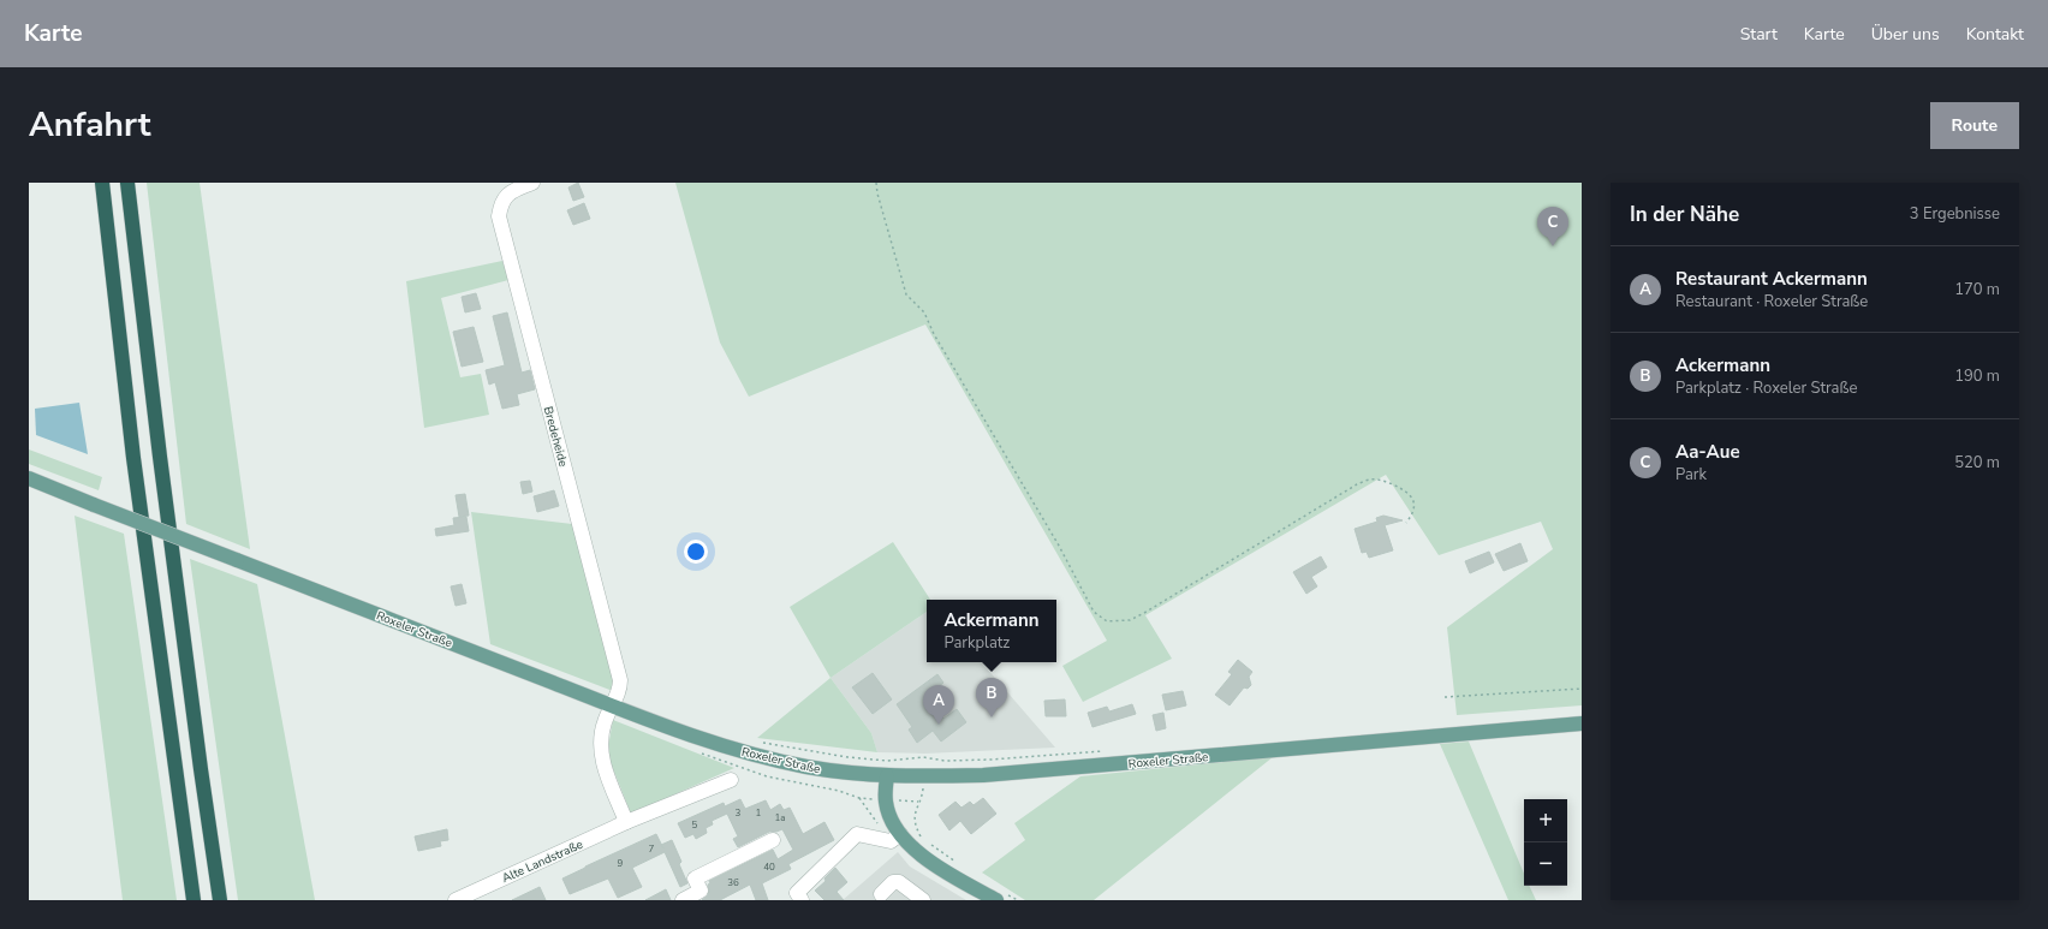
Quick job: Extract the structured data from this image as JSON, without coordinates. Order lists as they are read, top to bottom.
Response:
{
  "streets": {
    "main road": ["Roxeler Straße"],
    "street": ["Bredeheide", "Alte Landstraße"]
  },
  "crossings": [
    ["Bredeheide", "Roxeler Straße"]
  ],
  "house_numbers": [
    "3",
    "1",
    "1a",
    "5",
    "7",
    "9",
    "40",
    "36"
  ],
  "page": {
    "header": "Karte",
    "nav": [
      "Start",
      "Karte",
      "Über uns",
      "Kontakt"
    ],
    "title": "Anfahrt",
    "buttons": "Route",
    "heading": ["In der Nähe", "3 Ergebnisse"],
    "pins": ["C", "B", "A"],
    "list": [
      {
        "mark": "A",
        "name": "Restaurant Ackermann",
        "note": "Restaurant · Roxeler Straße",
        "value": "170 m"
      },
      {
        "mark": "B",
        "name": "Ackermann",
        "note": "Parkplatz · Roxeler Straße",
        "value": "190 m"
      },
      {
        "mark": "C",
        "name": "Aa-Aue",
        "note": "Park",
        "value": "520 m"
      }
    ],
    "popup": ["Ackermann", "Parkplatz"],
    "map_buttons": ["+", "−"]
  }
}
